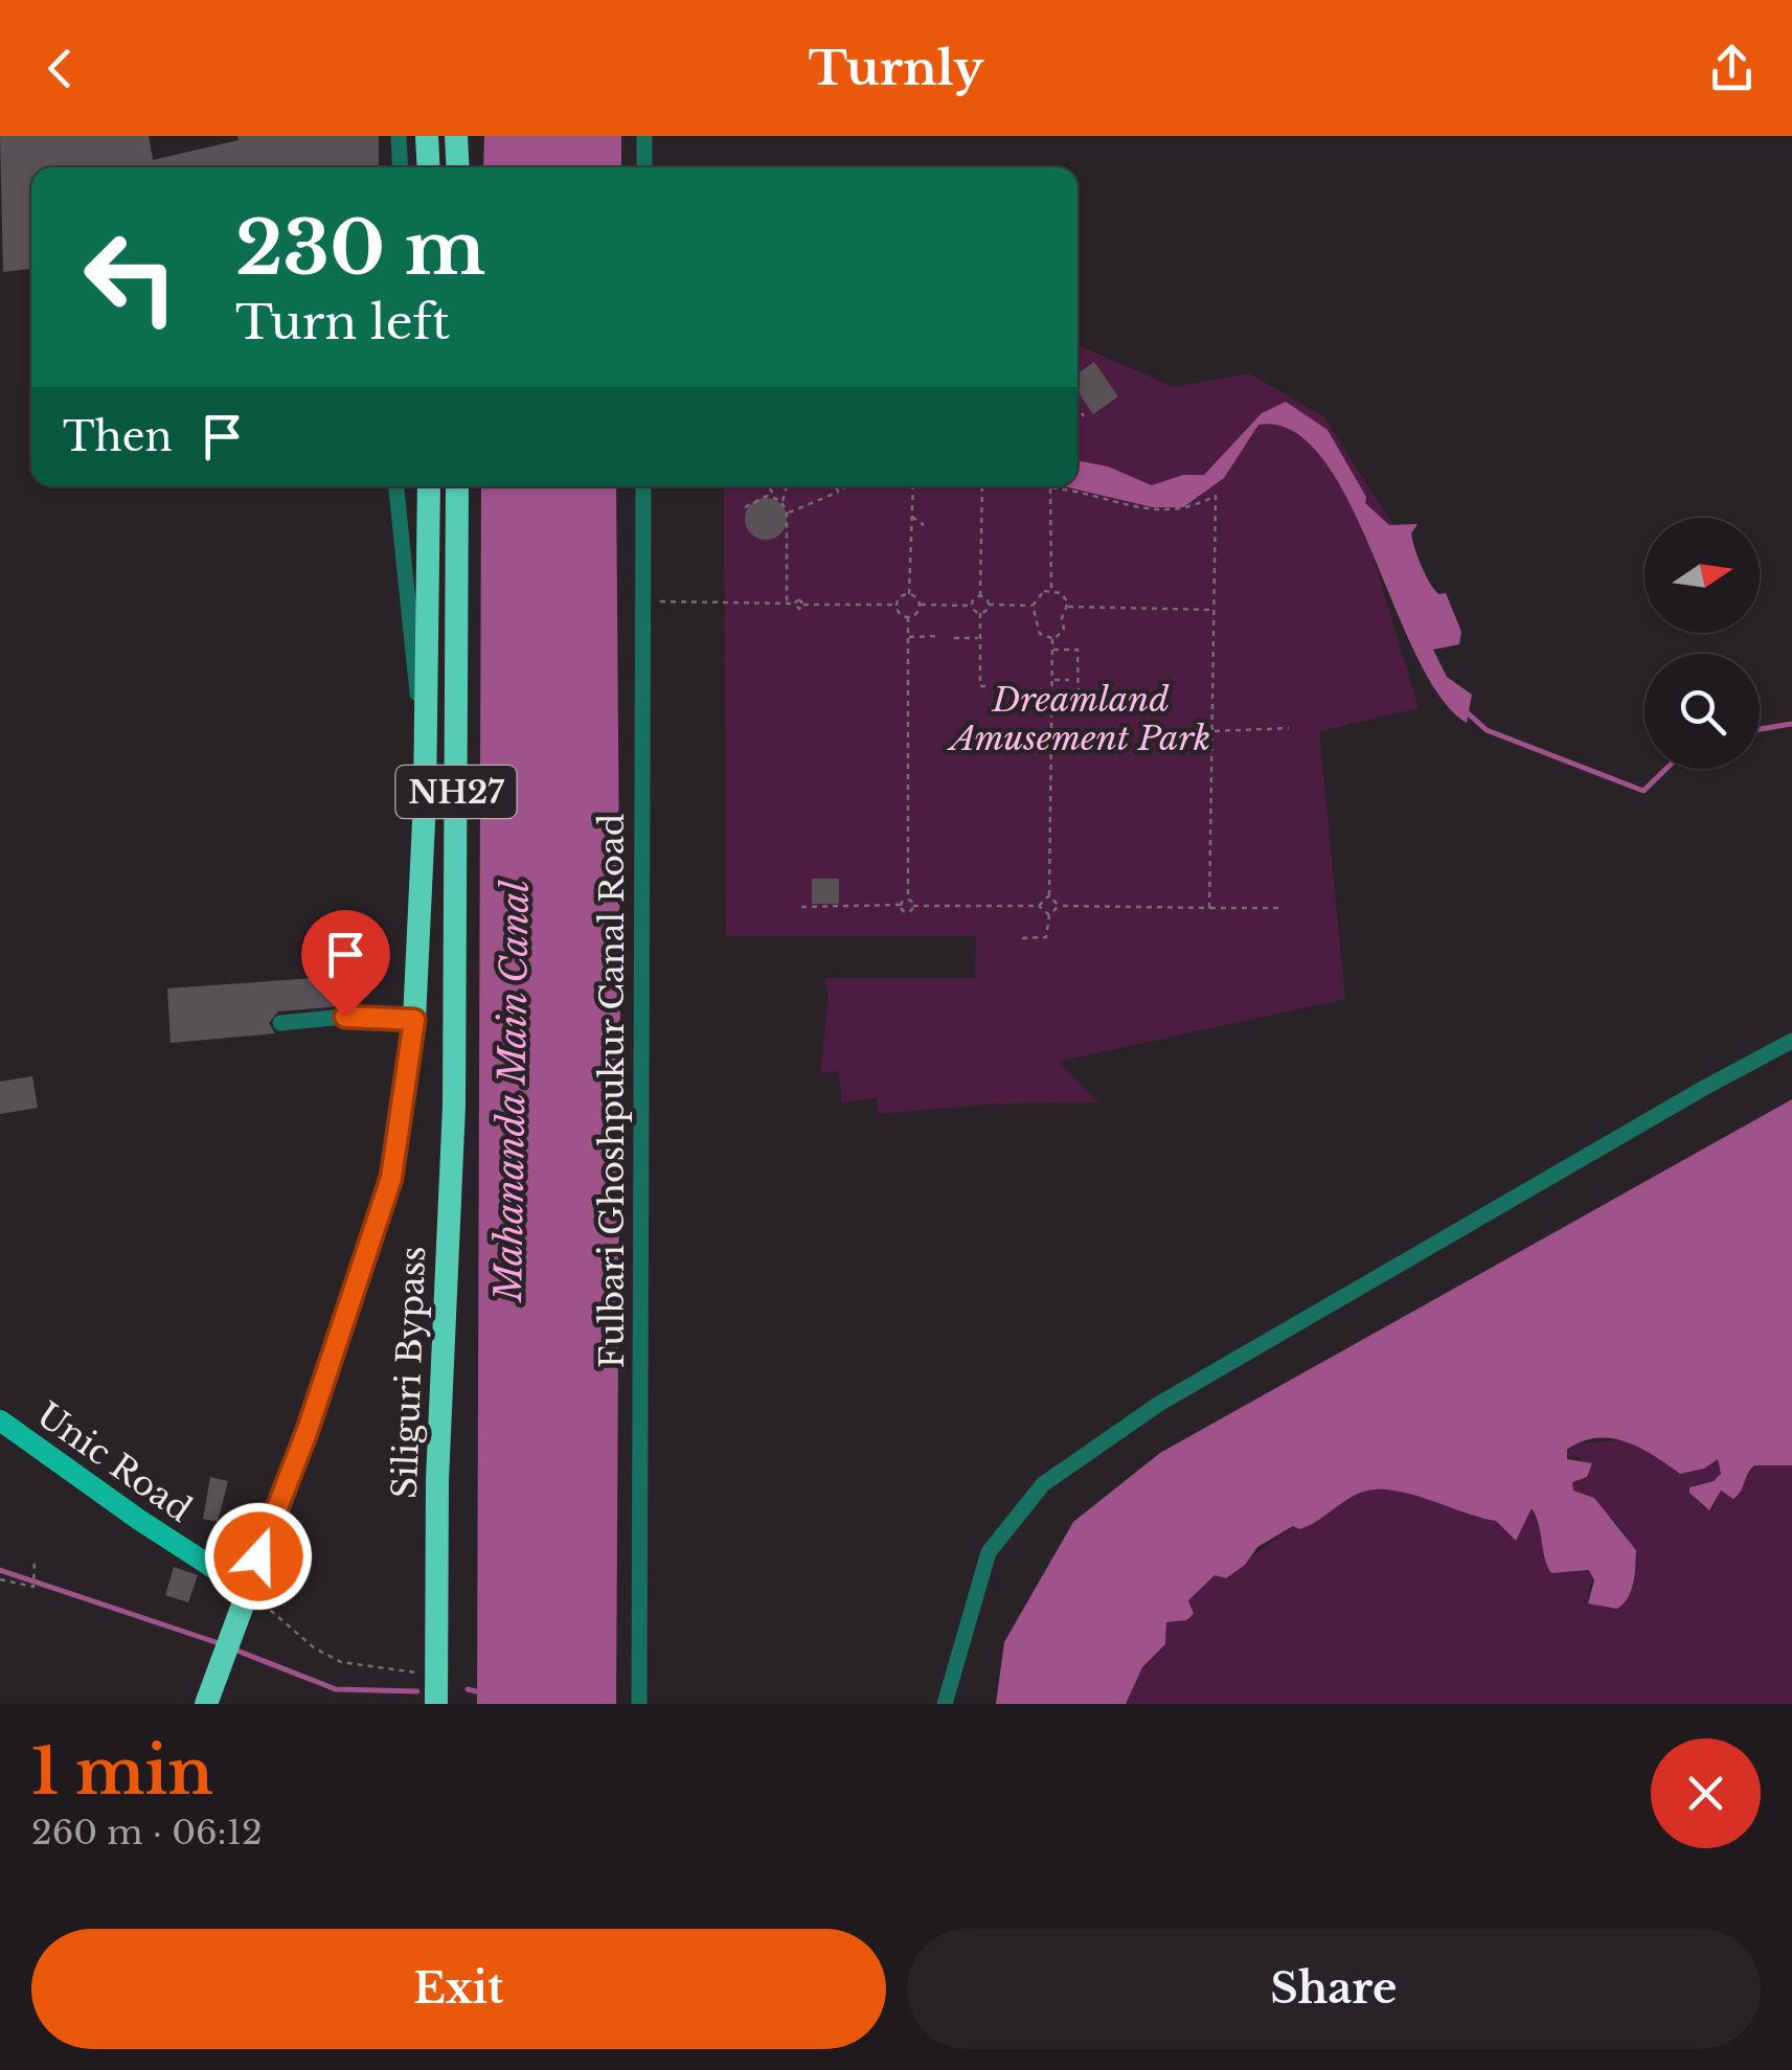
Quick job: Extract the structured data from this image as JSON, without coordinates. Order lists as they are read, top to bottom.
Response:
{
  "streets": {
    "highway": ["NH27", "Siliguri Bypass"],
    "main road": ["Unic Road"],
    "street": ["Fulbari Ghoshpukur Canal Road"]
  },
  "crossings": [
    ["NH27", "Unic Road"]
  ],
  "water": ["Mahananda Main Canal"],
  "parks": ["Dreamland Amusement Park"],
  "north": "right",
  "page": {
    "header": "Turnly",
    "turn": ["230 m", "Turn left"],
    "then": "Then",
    "heading": ["1 min", "260 m · 06:12"],
    "buttons": ["Exit", "Share"]
  }
}
